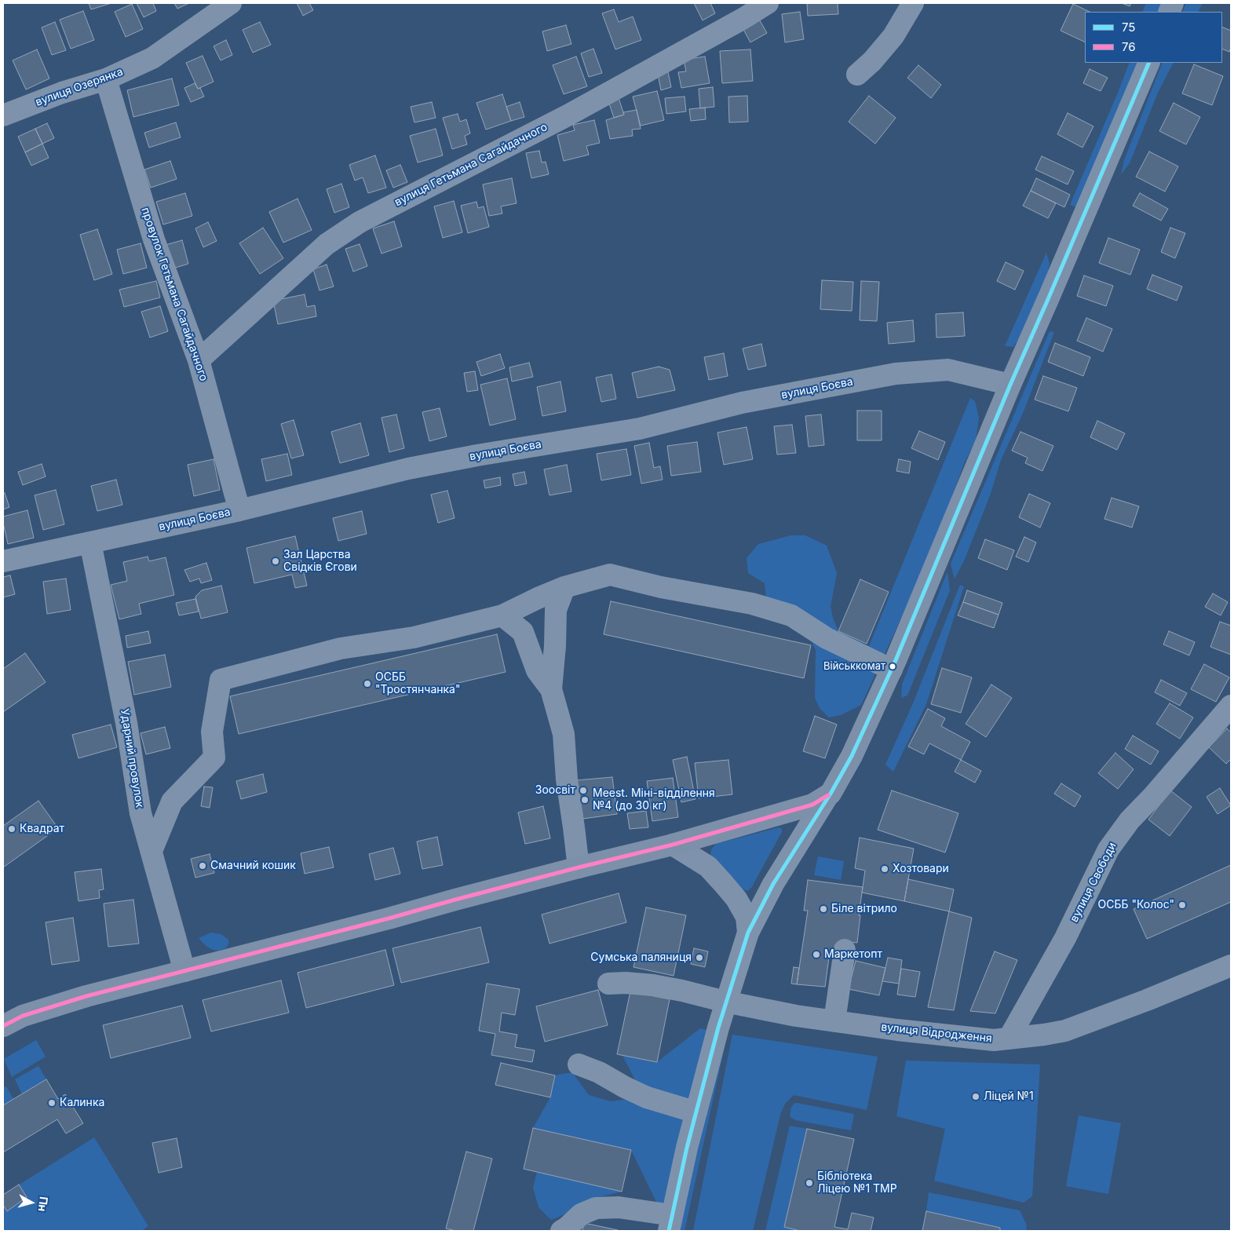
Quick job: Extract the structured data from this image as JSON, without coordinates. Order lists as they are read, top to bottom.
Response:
{
  "streets": {
    "street": [
      "вулиця Озерянка",
      "вулиця Гетьмана Сагайдачного",
      "провулок Гетьмана Сагайдачного",
      "вулиця Боєва",
      "Ударний провулок",
      "вулиця Свободи",
      "вулиця Відродження"
    ]
  },
  "crossings": [
    ["вулиця Озерянка", "провулок Гетьмана Сагайдачного"],
    ["вулиця Гетьмана Сагайдачного", "провулок Гетьмана Сагайдачного"],
    ["провулок Гетьмана Сагайдачного", "вулиця Боєва"],
    ["вулиця Боєва", "Ударний провулок"],
    ["вулиця Свободи", "вулиця Відродження"]
  ],
  "places": [
    "Зал Царства Свідків Єгови",
    "Військкомат",
    "ОСББ \"Тростянчанка\"",
    "Зоосвіт",
    "Meest. Міні-відділення №4 (до 30 кг)",
    "Квадрат",
    "Смачний кошик",
    "Хозтовари",
    "ОСББ \"Колос\"",
    "Біле вітрило",
    "Маркетопт",
    "Сумська паляниця",
    "Ліцей №1",
    "Калинка",
    "Бібліотека Ліцею №1 ТМР"
  ],
  "lines": ["transit line 75", "transit line 76"],
  "legend": ["75", "76"],
  "north": "right"
}
